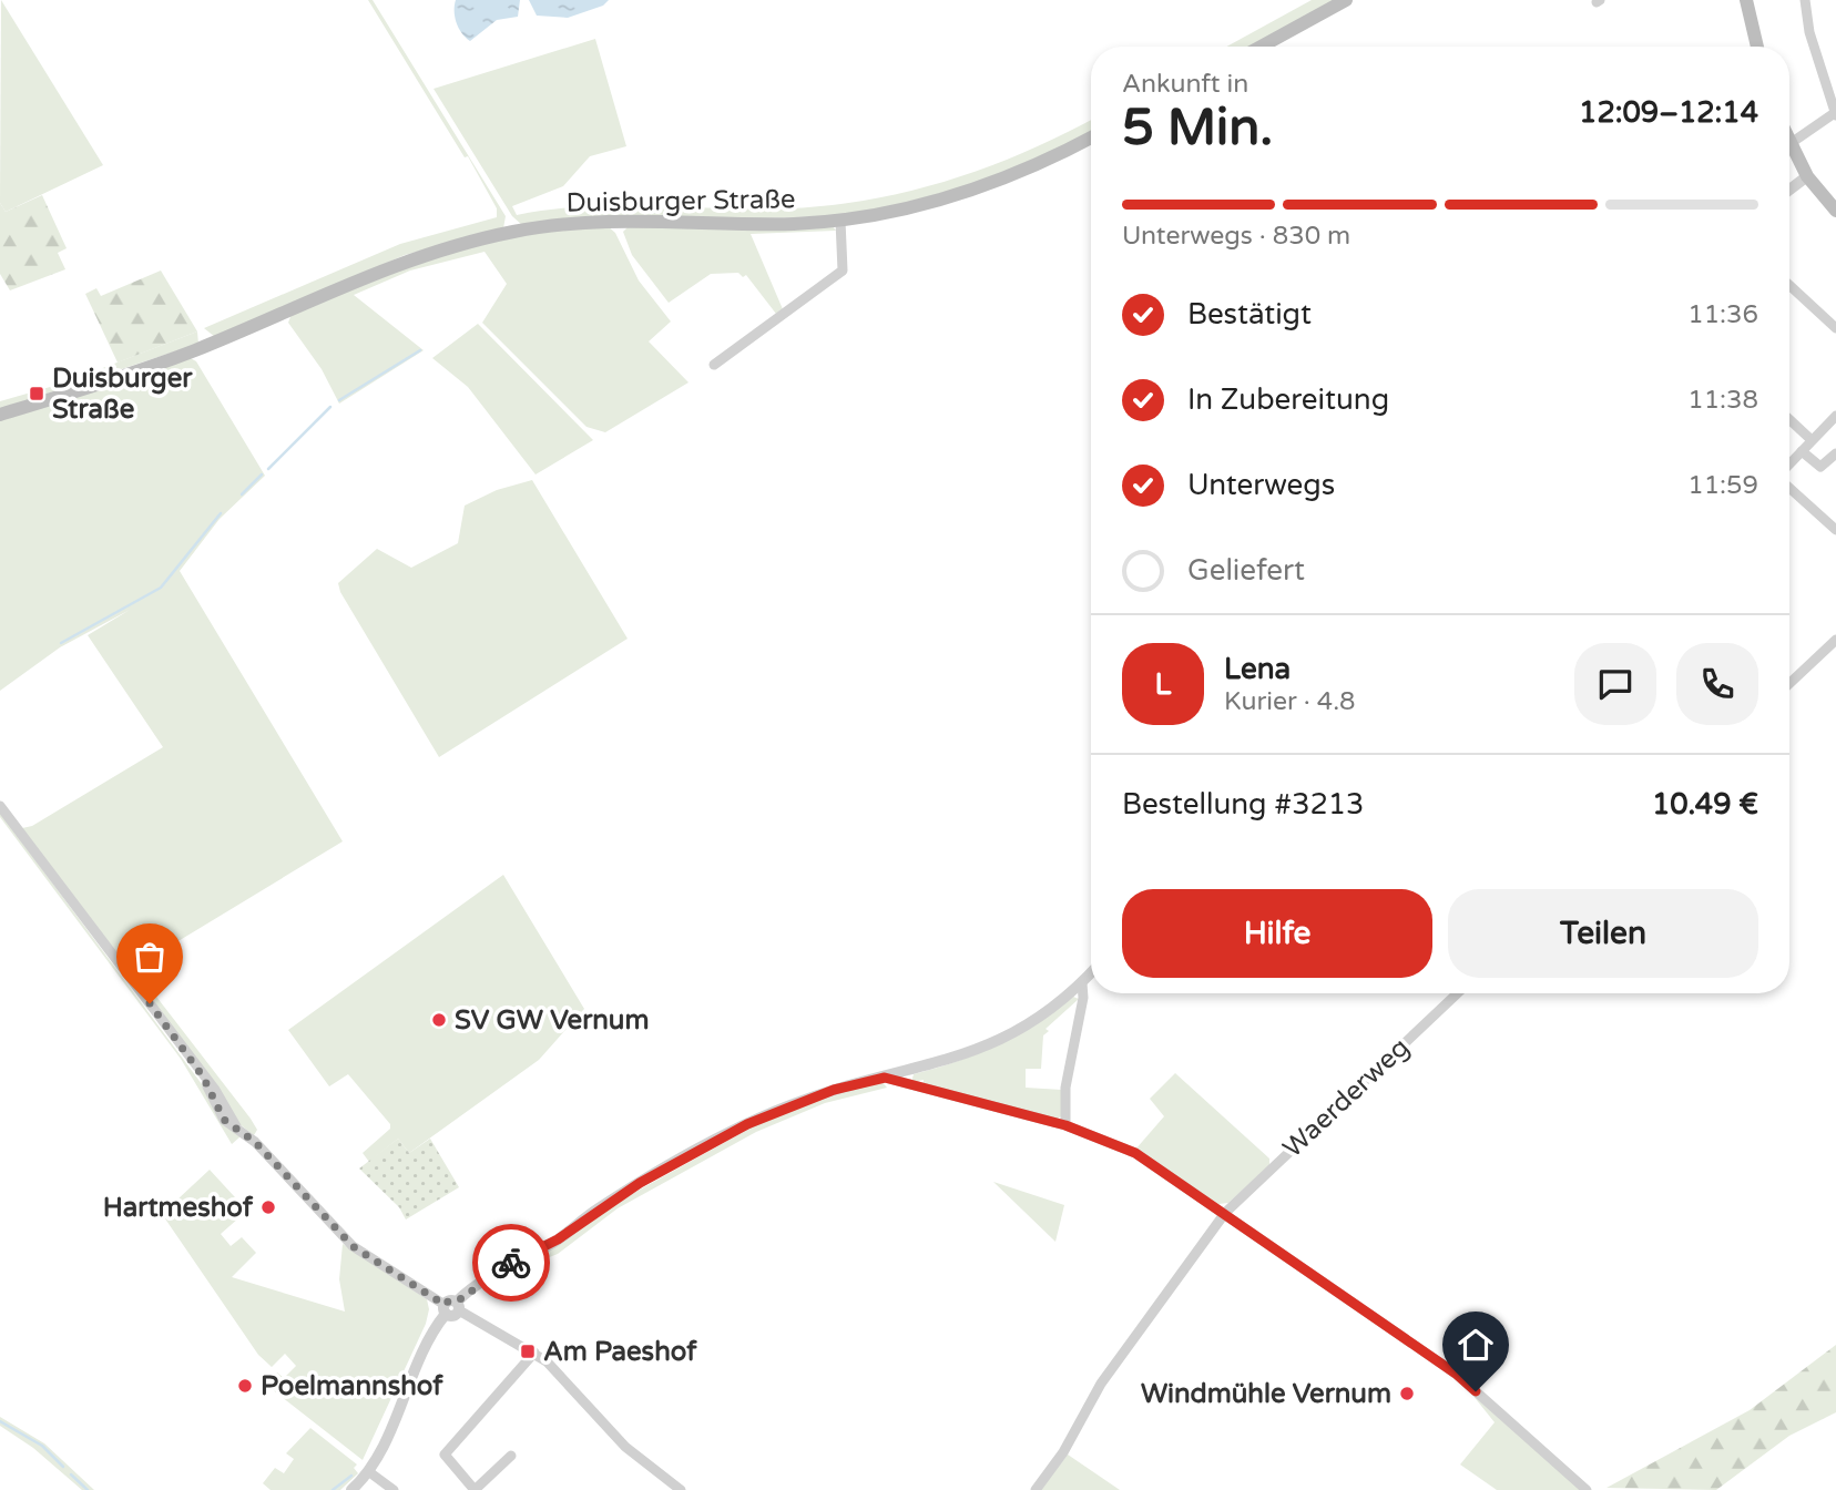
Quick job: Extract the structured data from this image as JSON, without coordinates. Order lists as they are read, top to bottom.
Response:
{
  "streets": {
    "main road": ["Duisburger Straße"],
    "street": ["Waerderweg"]
  },
  "places": {
    "transit": ["Duisburger Straße", "Am Paeshof"],
    "other": [
      "SV GW Vernum",
      "Hartmeshof",
      "Poelmannshof",
      "Windmühle Vernum"
    ]
  },
  "page": {
    "heading": ["5 Min.", "Ankunft in", "12:09–12:14"],
    "panel": [
      "Lena",
      "Kurier · 4.8",
      "Bestellung #3213",
      "10.49 €"
    ],
    "bar": "Unterwegs · 830 m",
    "list": [
      ["Bestätigt", "11:36"],
      ["In Zubereitung", "11:38"],
      ["Unterwegs", "11:59"],
      "Geliefert"
    ],
    "round": "L",
    "buttons": ["Hilfe", "Teilen"]
  }
}
